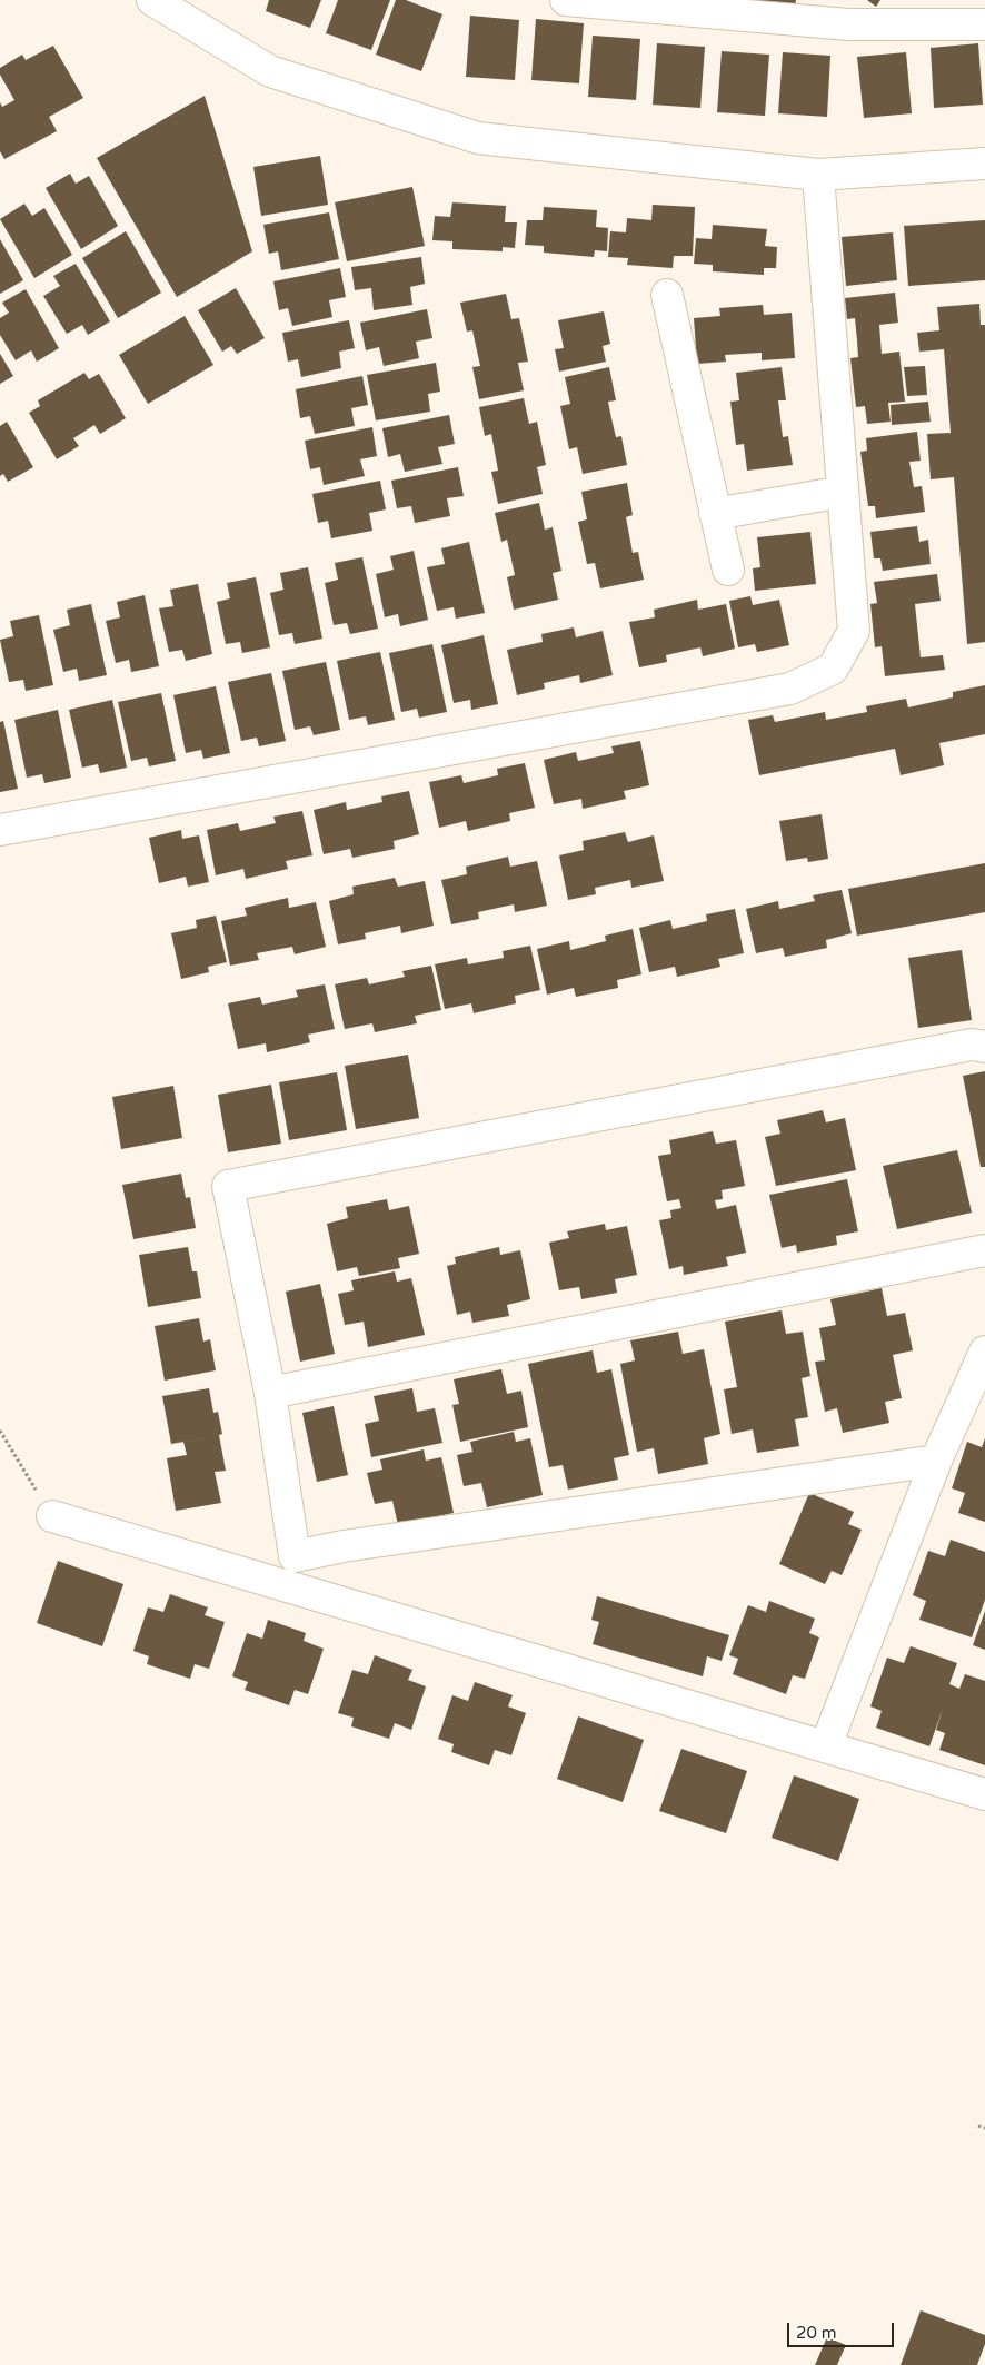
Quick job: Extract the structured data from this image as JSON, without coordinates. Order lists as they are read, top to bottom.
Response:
{
  "scale_bar": "20 m"
}
